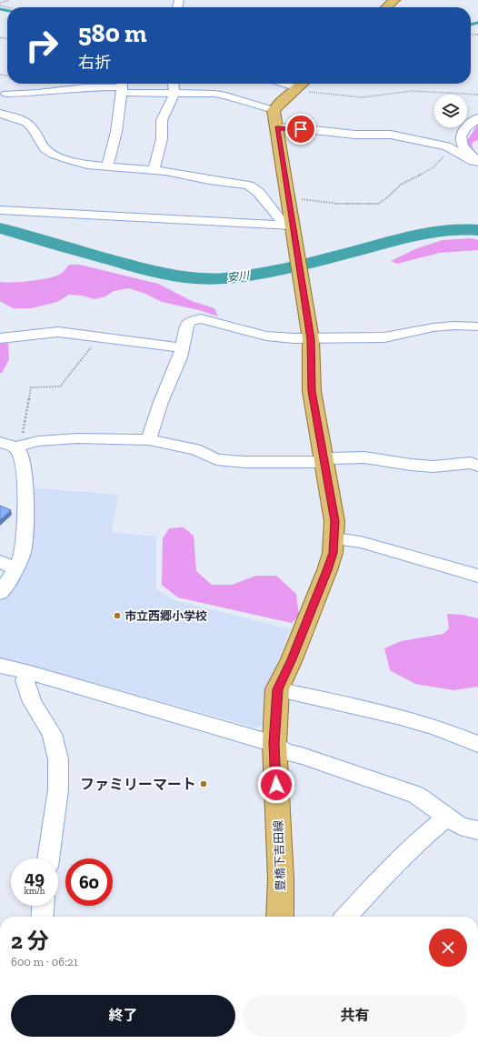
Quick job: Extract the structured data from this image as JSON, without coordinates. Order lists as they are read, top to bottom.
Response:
{
  "streets": {
    "main road": ["豊橋下吉田線"]
  },
  "water": ["安川"],
  "places": ["市立西郷小学校", "ファミリーマート"],
  "page": {
    "turn": ["580 m", "右折"],
    "speed": "49 km/h",
    "limit": "60",
    "heading": ["2 分", "600 m · 06:21"],
    "buttons": ["終了", "共有"]
  }
}
